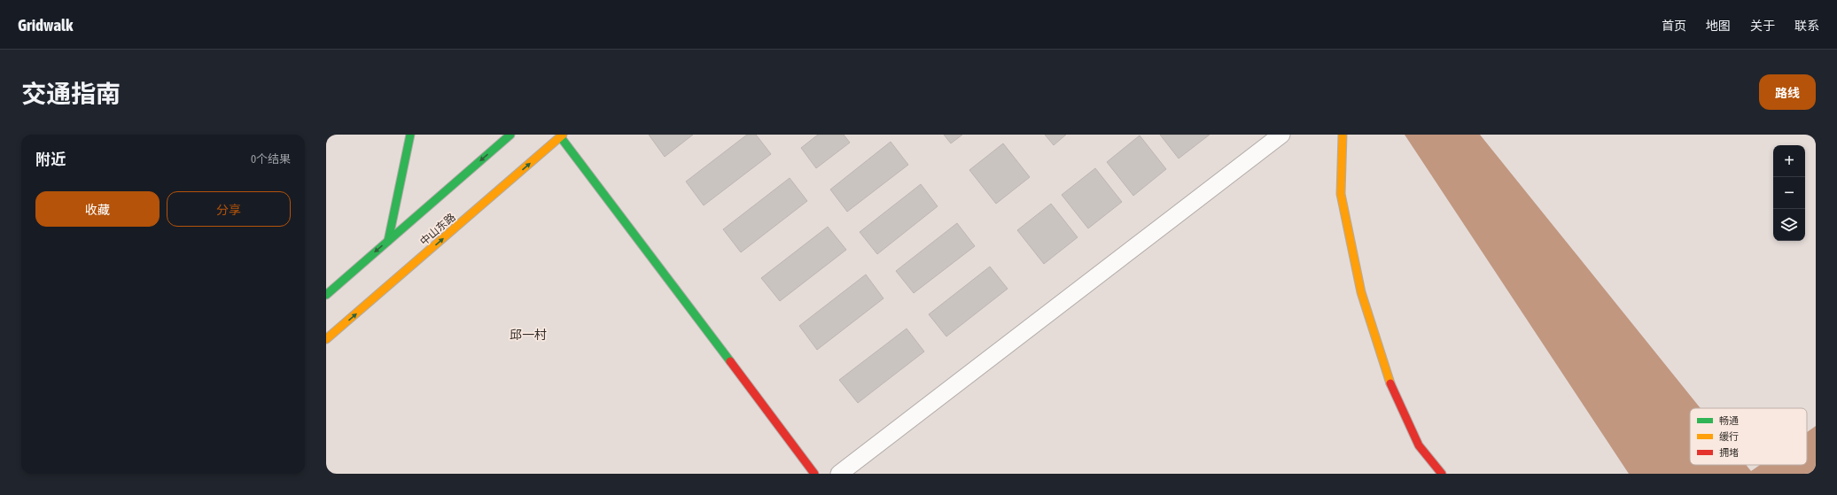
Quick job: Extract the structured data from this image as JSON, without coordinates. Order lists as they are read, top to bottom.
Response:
{
  "streets": {
    "street": ["中山东路"]
  },
  "districts": ["邱一村"],
  "legend": ["畅通", "缓行", "拥堵"],
  "page": {
    "header": "Gridwalk",
    "nav": [
      "首页",
      "地图",
      "关于",
      "联系"
    ],
    "title": "交通指南",
    "buttons": [
      "路线",
      ["收藏", "分享"]
    ],
    "heading": ["附近", "0个结果"],
    "map_buttons": ["+", "−"]
  }
}
